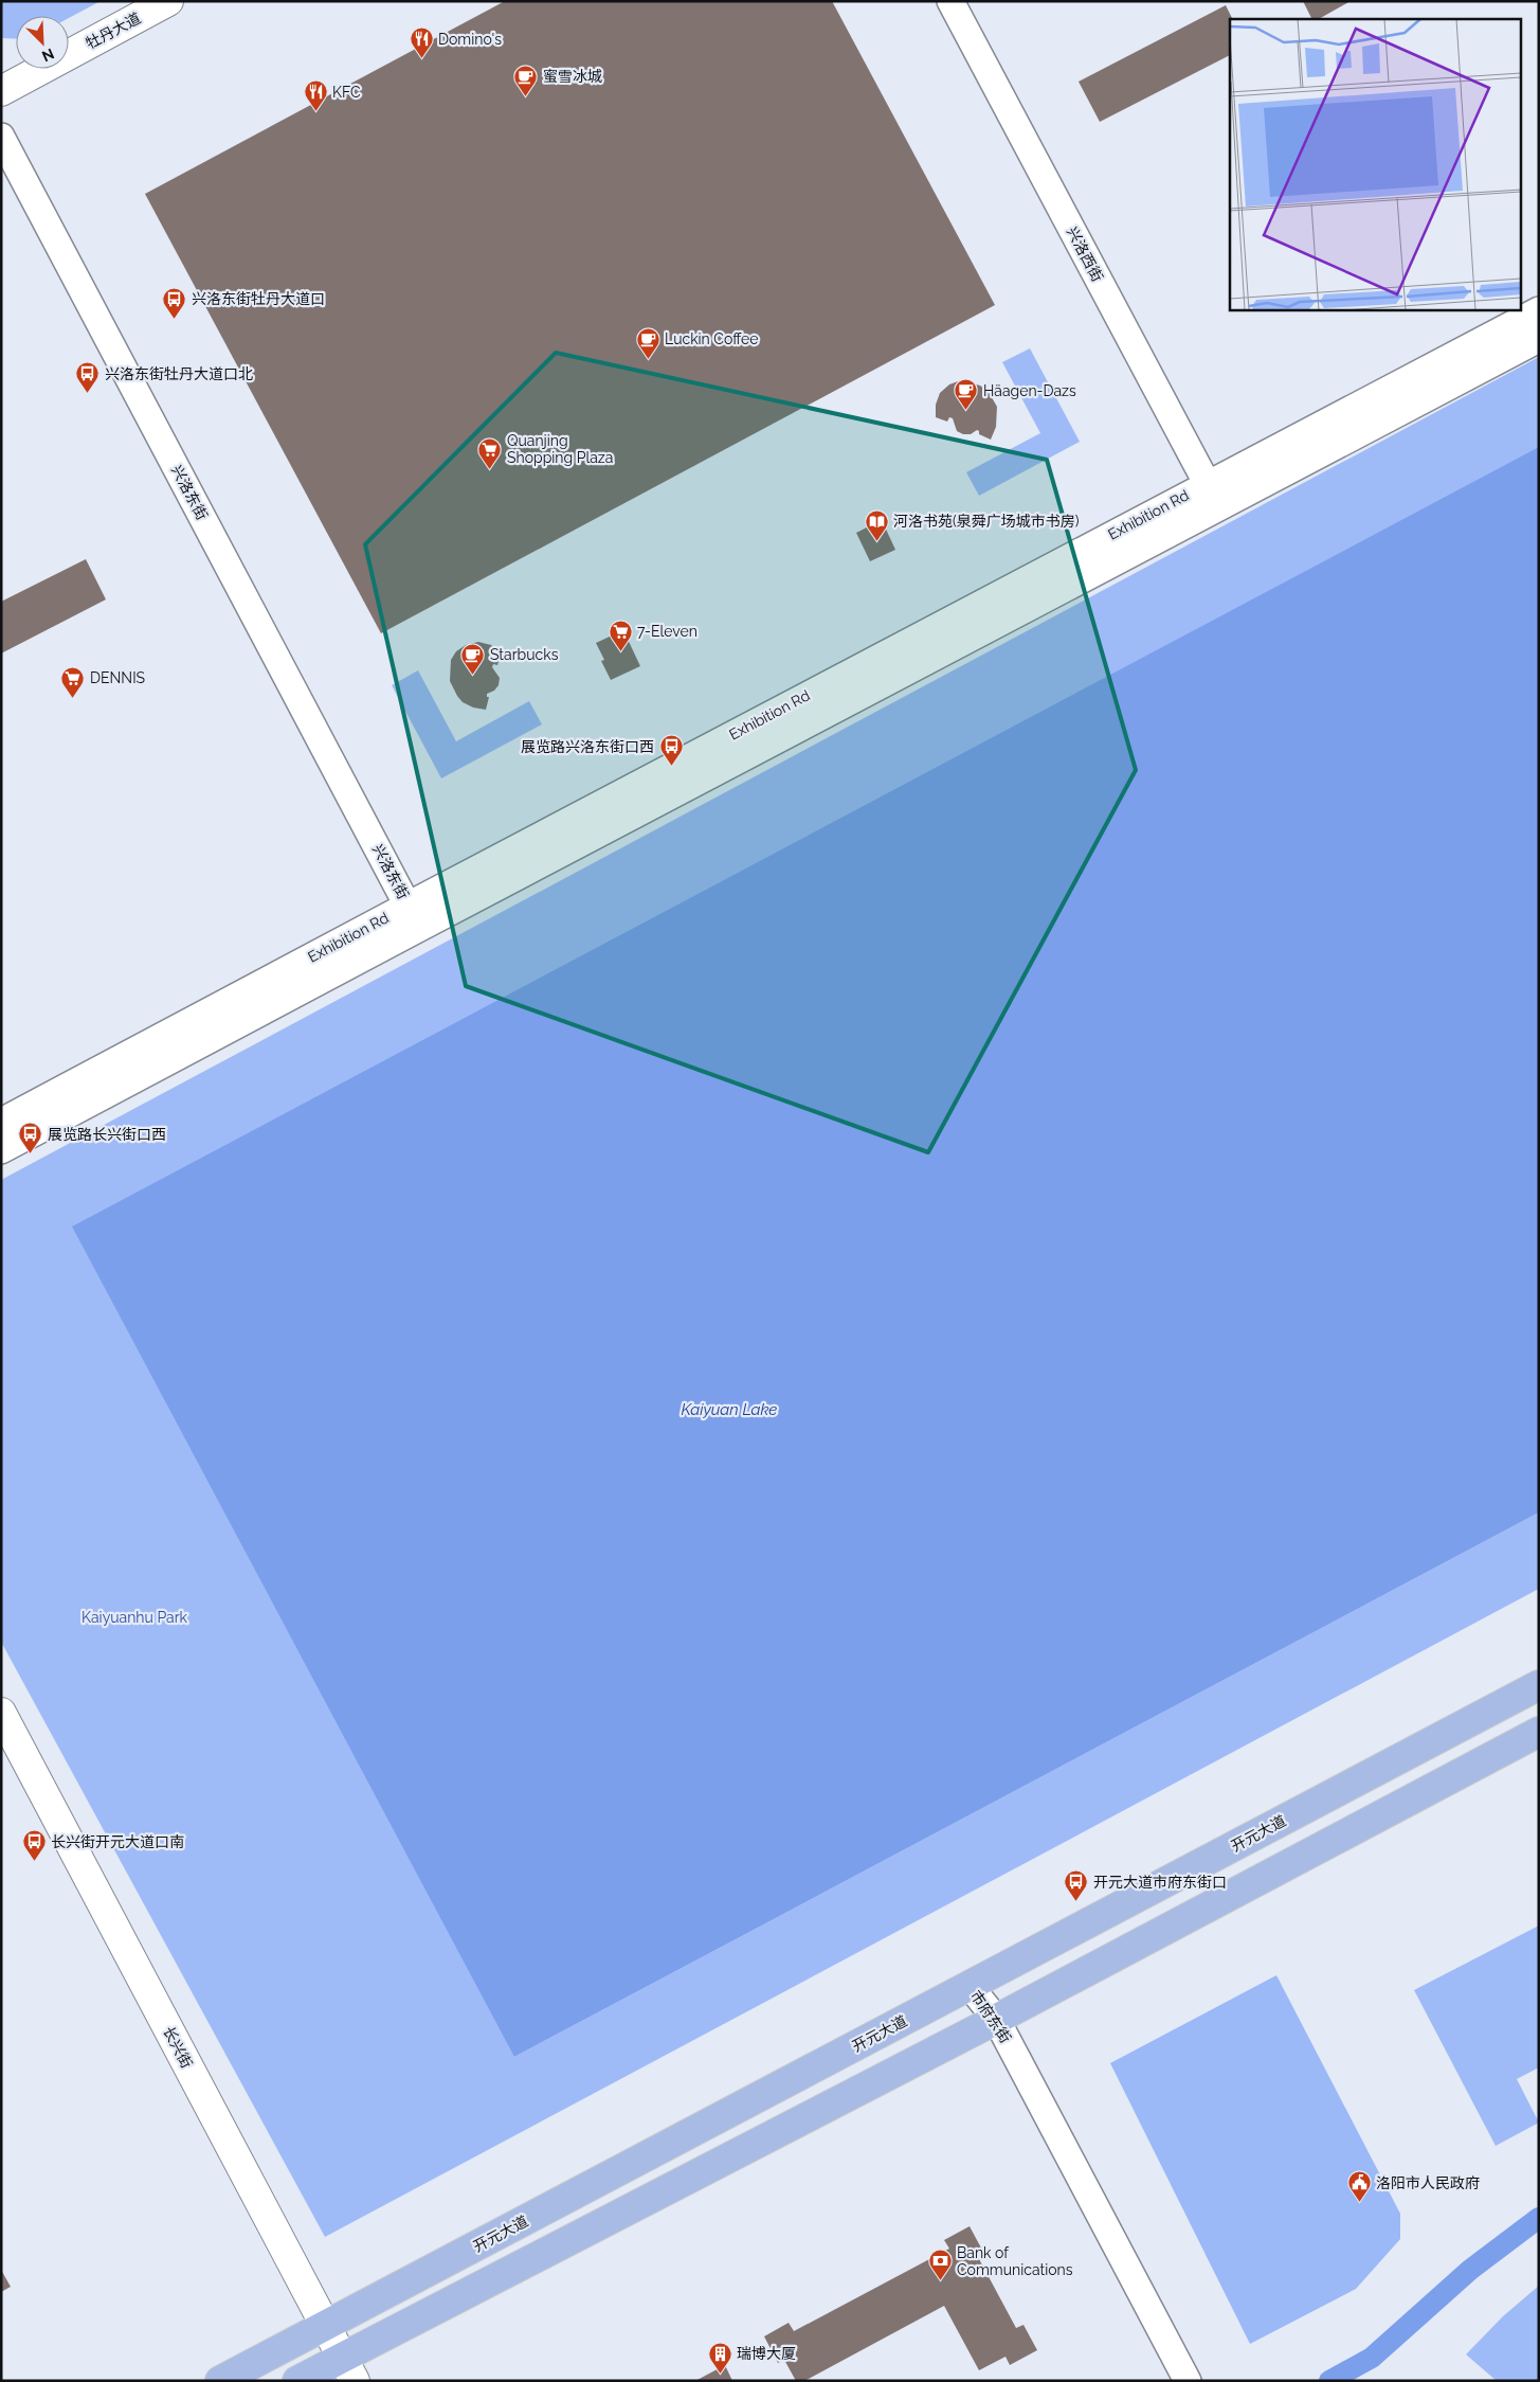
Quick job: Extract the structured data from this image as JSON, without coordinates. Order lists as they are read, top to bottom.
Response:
{
  "streets": {
    "main road": ["牡丹大道", "开元大道", "长兴街"],
    "street": [
      "兴洛西街",
      "兴洛东街",
      "Exhibition Rd",
      "市府东街"
    ]
  },
  "crossings": [
    ["兴洛西街", "Exhibition Rd"],
    ["兴洛东街", "Exhibition Rd"],
    ["开元大道", "市府东街"],
    ["开元大道", "长兴街"]
  ],
  "water": ["Kaiyuan Lake"],
  "parks": ["Kaiyuanhu Park"],
  "places": {
    "restaurant": ["Domino's", "KFC"],
    "cafe": [
      "蜜雪冰城",
      "Luckin Coffee",
      "Häagen-Dazs",
      "Starbucks"
    ],
    "bus stop": [
      "兴洛东街牡丹大道口",
      "兴洛东街牡丹大道口北",
      "展览路兴洛东街口西",
      "展览路长兴街口西",
      "长兴街开元大道口南",
      "开元大道市府东街口"
    ],
    "supermarket": ["Quanjing Shopping Plaza", "7-Eleven", "DENNIS"],
    "library": ["河洛书苑(泉舜广场城市书房)"],
    "public building": ["洛阳市人民政府"],
    "bank": ["Bank of Communications"],
    "building": ["瑞博大厦"]
  },
  "north": "bottom right"
}
